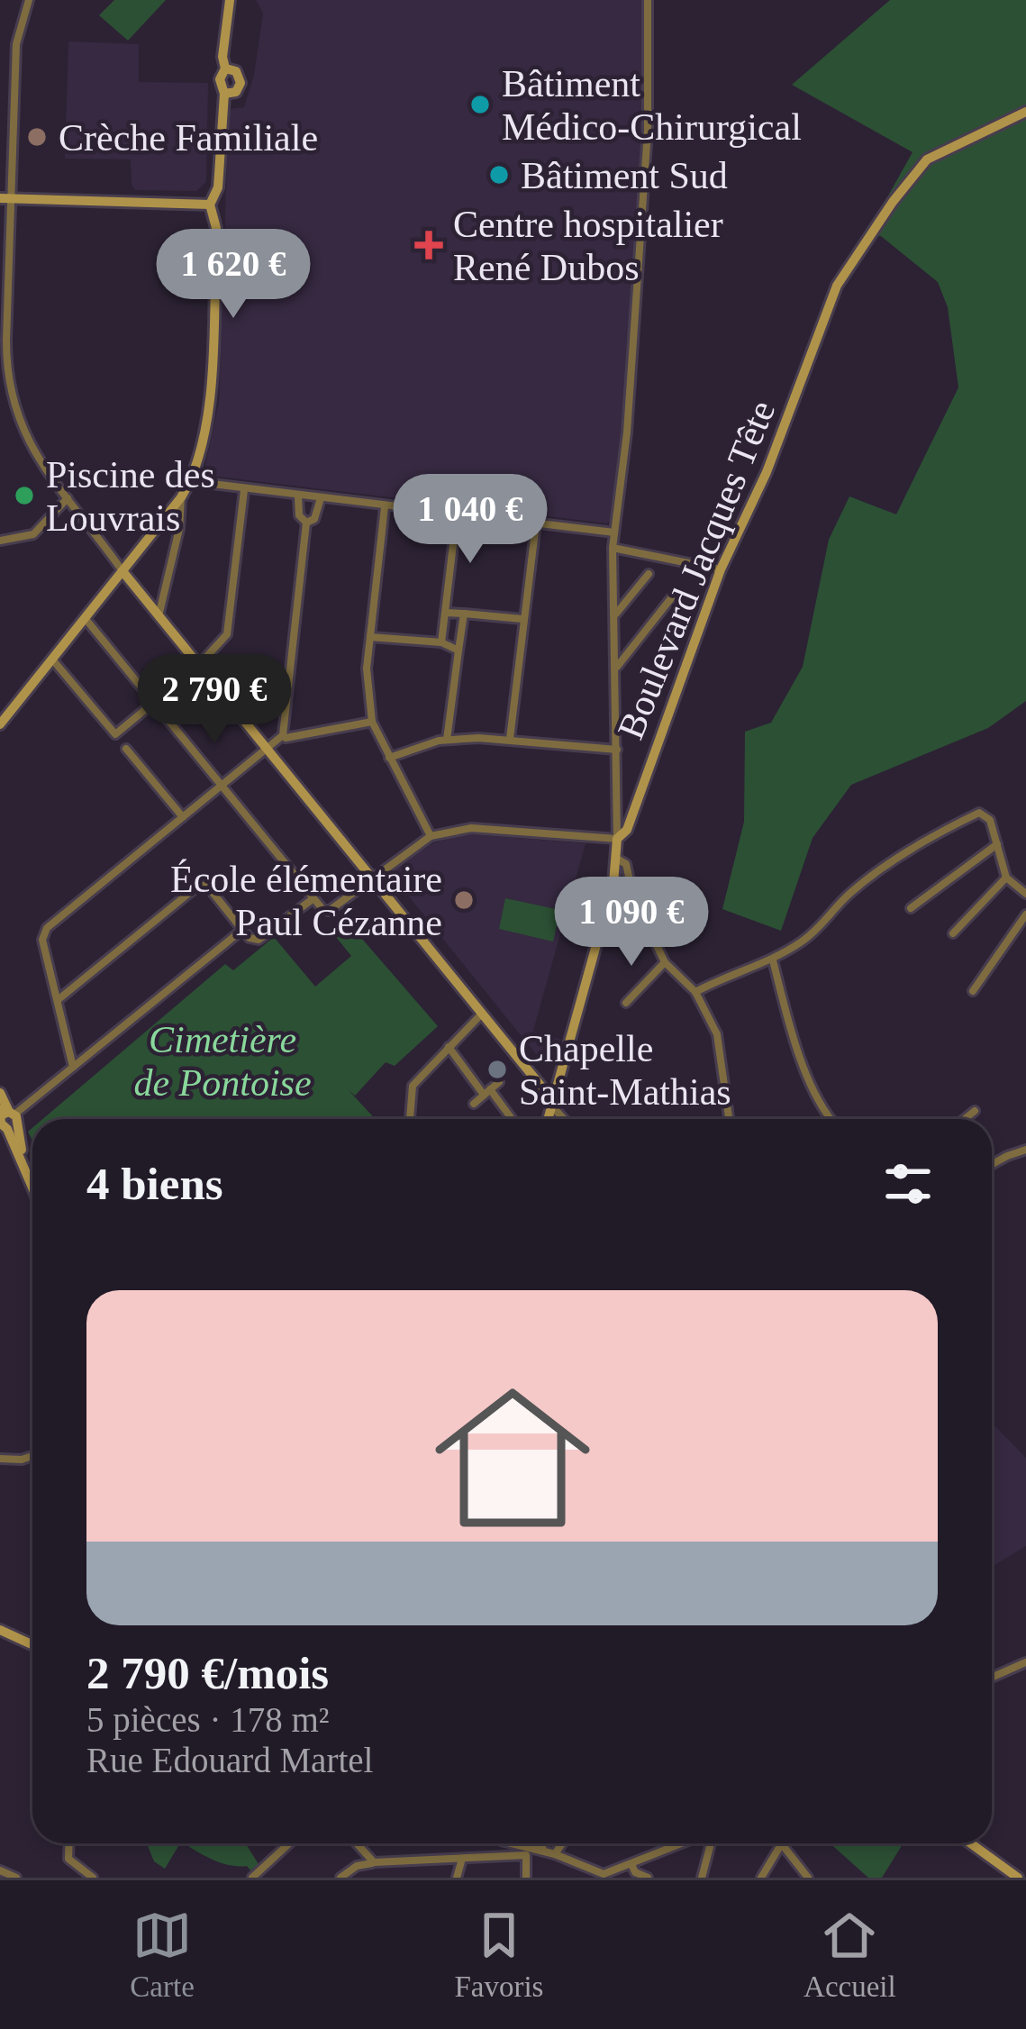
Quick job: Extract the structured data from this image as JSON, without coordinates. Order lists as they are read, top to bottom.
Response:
{
  "streets": {
    "street": ["Boulevard Jacques Tête"]
  },
  "parks": ["Cimetière de Pontoise"],
  "places": {
    "other": [
      "Bâtiment Médico-Chirurgical",
      "Crèche Familiale",
      "Bâtiment Sud",
      "Piscine des Louvrais",
      "École élémentaire Paul Cézanne",
      "Chapelle Saint-Mathias"
    ],
    "health": ["Centre hospitalier René Dubos"]
  },
  "page": {
    "price": [
      "1 620 €",
      "1 040 €",
      "2 790 €",
      "1 090 €"
    ],
    "heading": "4 biens",
    "list": [
      {
        "name": "2 790 €/mois",
        "note": "5 pièces · 178 m² · Rue Edouard Martel"
      }
    ],
    "tabs": ["Carte", "Favoris", "Accueil"]
  }
}
